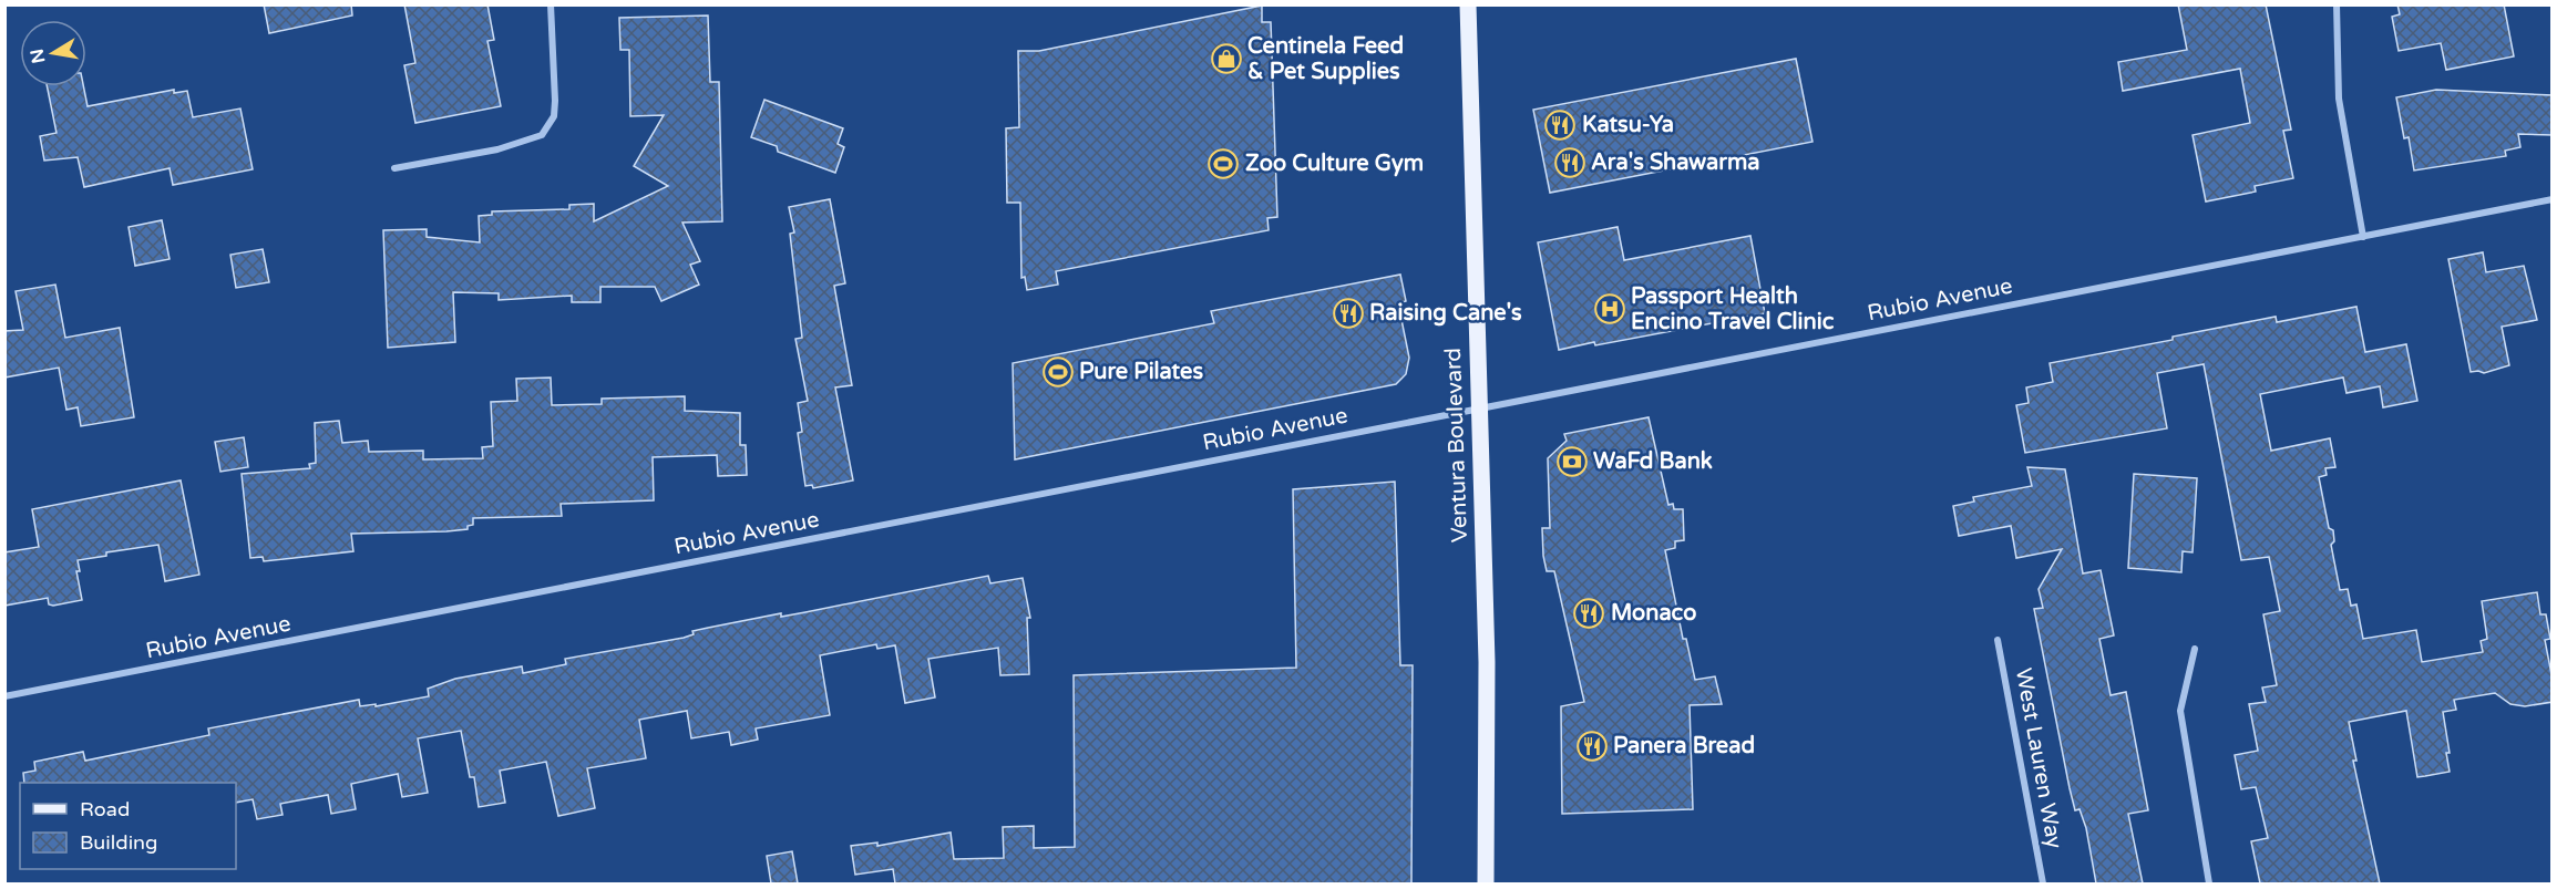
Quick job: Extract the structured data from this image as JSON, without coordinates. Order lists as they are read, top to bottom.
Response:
{
  "streets": {
    "main road": ["Ventura Boulevard"],
    "street": ["Rubio Avenue", "West Lauren Way"]
  },
  "crossings": [
    ["Rubio Avenue", "Ventura Boulevard"]
  ],
  "places": {
    "shop": ["Centinela Feed & Pet Supplies"],
    "restaurant": [
      "Katsu-Ya",
      "Ara's Shawarma",
      "Raising Cane's",
      "Monaco",
      "Panera Bread"
    ],
    "sports": ["Zoo Culture Gym", "Pure Pilates"],
    "hospital": ["Passport Health Encino Travel Clinic"],
    "bank": ["WaFd Bank"]
  },
  "legend": ["Road", "Building"],
  "north": "left"
}
